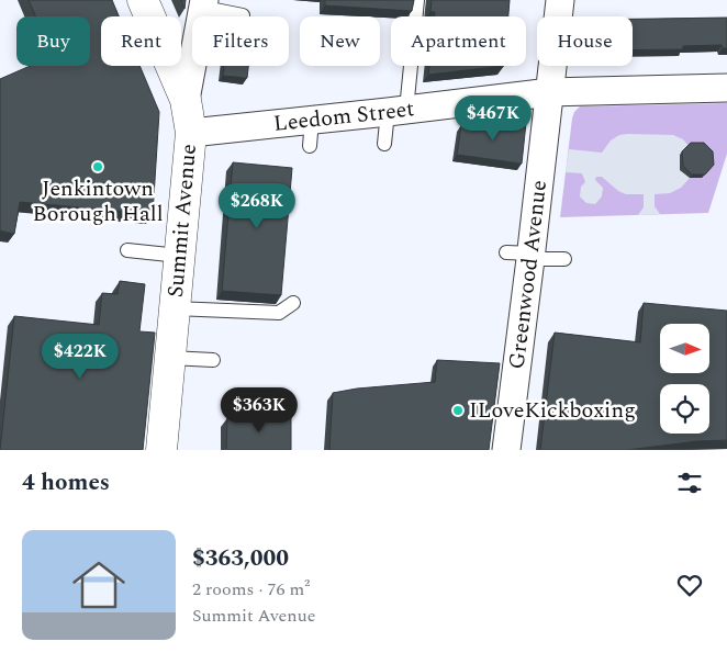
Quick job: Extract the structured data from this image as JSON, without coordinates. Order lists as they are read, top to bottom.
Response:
{
  "streets": {
    "street": ["Leedom Street", "Summit Avenue", "Greenwood Avenue"]
  },
  "crossings": [
    ["Leedom Street", "Summit Avenue"],
    ["Leedom Street", "Greenwood Avenue"]
  ],
  "places": ["Jenkintown Borough Hall", "ILoveKickboxing"],
  "north": "right",
  "page": {
    "chip": [
      "Buy",
      "Rent",
      "Filters",
      "New",
      "Apartment",
      "House"
    ],
    "price": [
      "$467K",
      "$268K",
      "$422K",
      "$363K"
    ],
    "heading": "4 homes",
    "list": [
      {
        "name": "$363,000",
        "note": "2 rooms · 76 m² · Summit Avenue"
      }
    ]
  }
}
